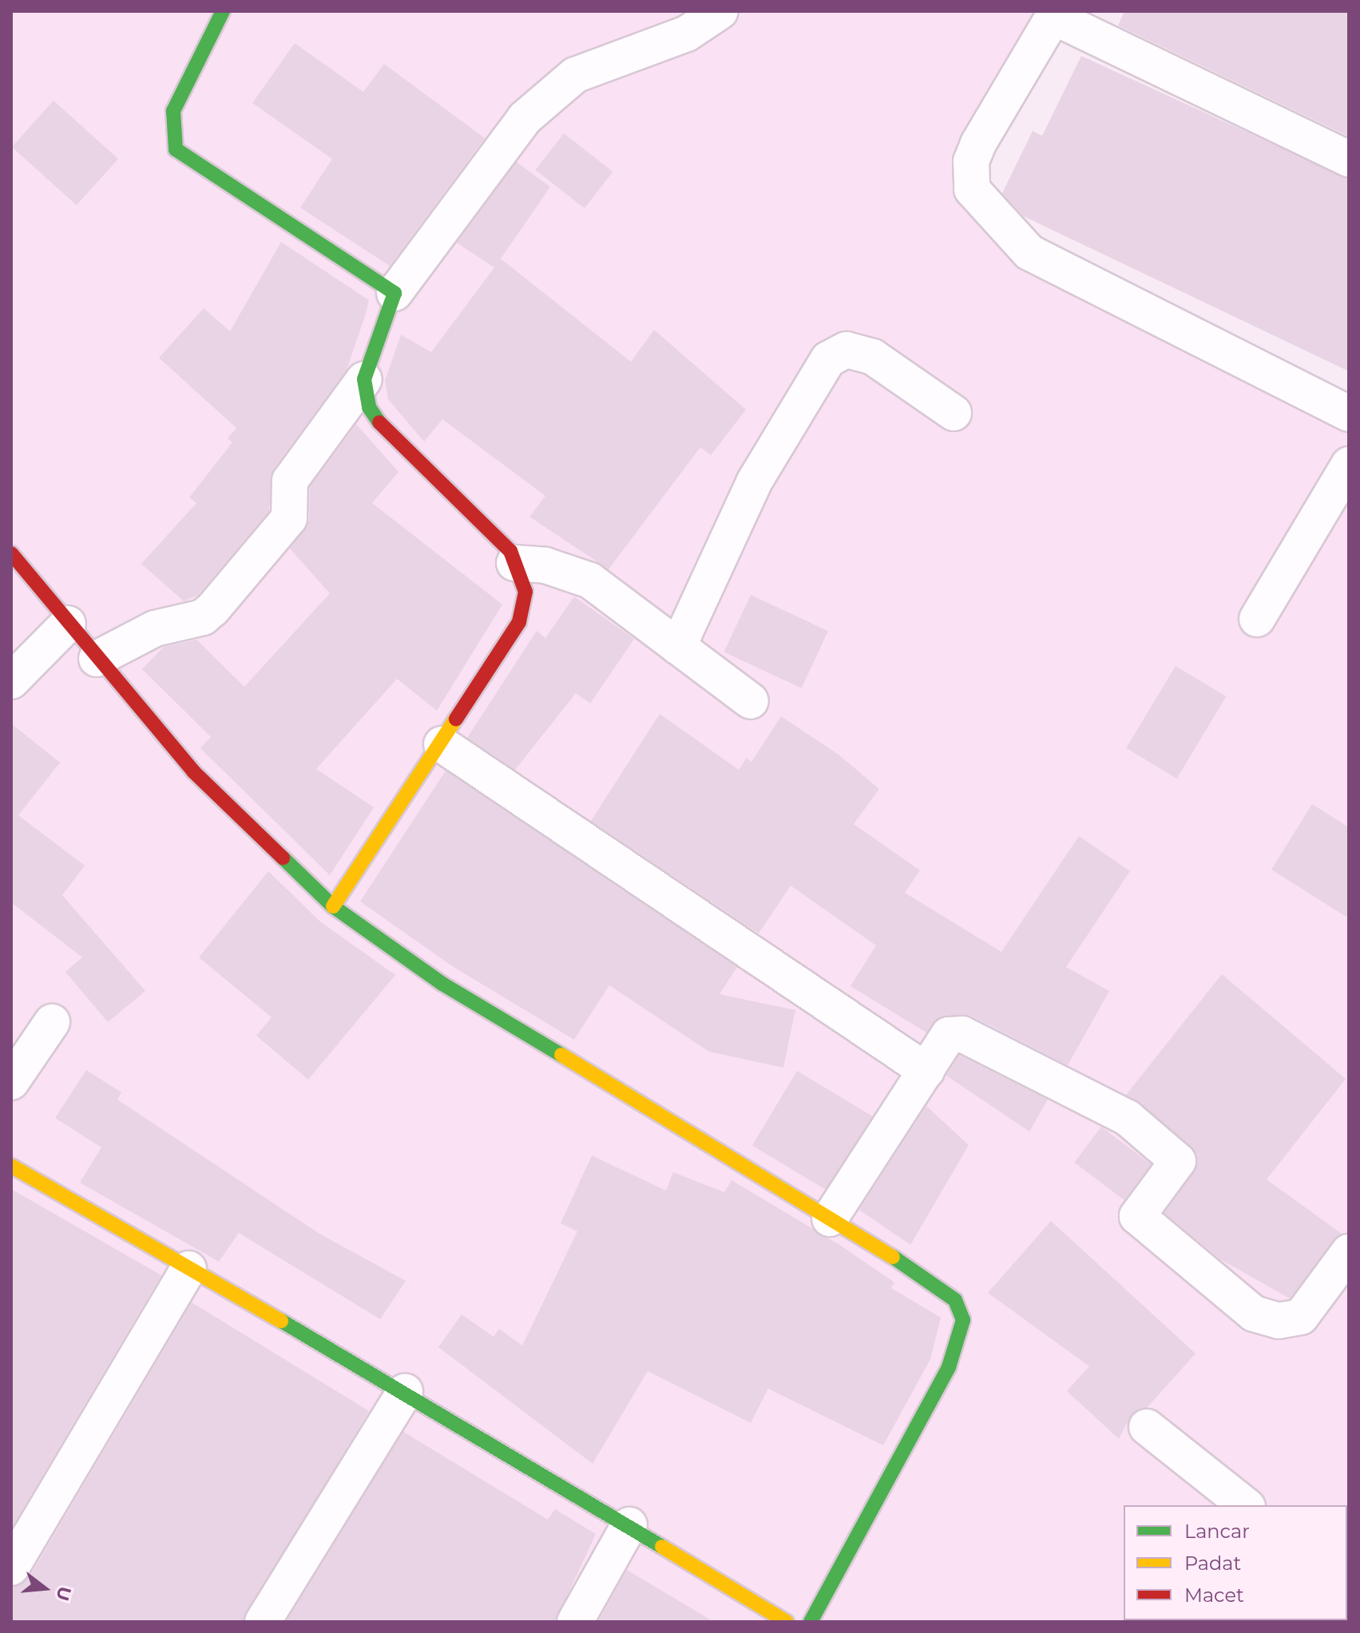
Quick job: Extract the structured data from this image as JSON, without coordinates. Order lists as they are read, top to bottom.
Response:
{
  "legend": ["Lancar", "Padat", "Macet"],
  "north": "right"
}
